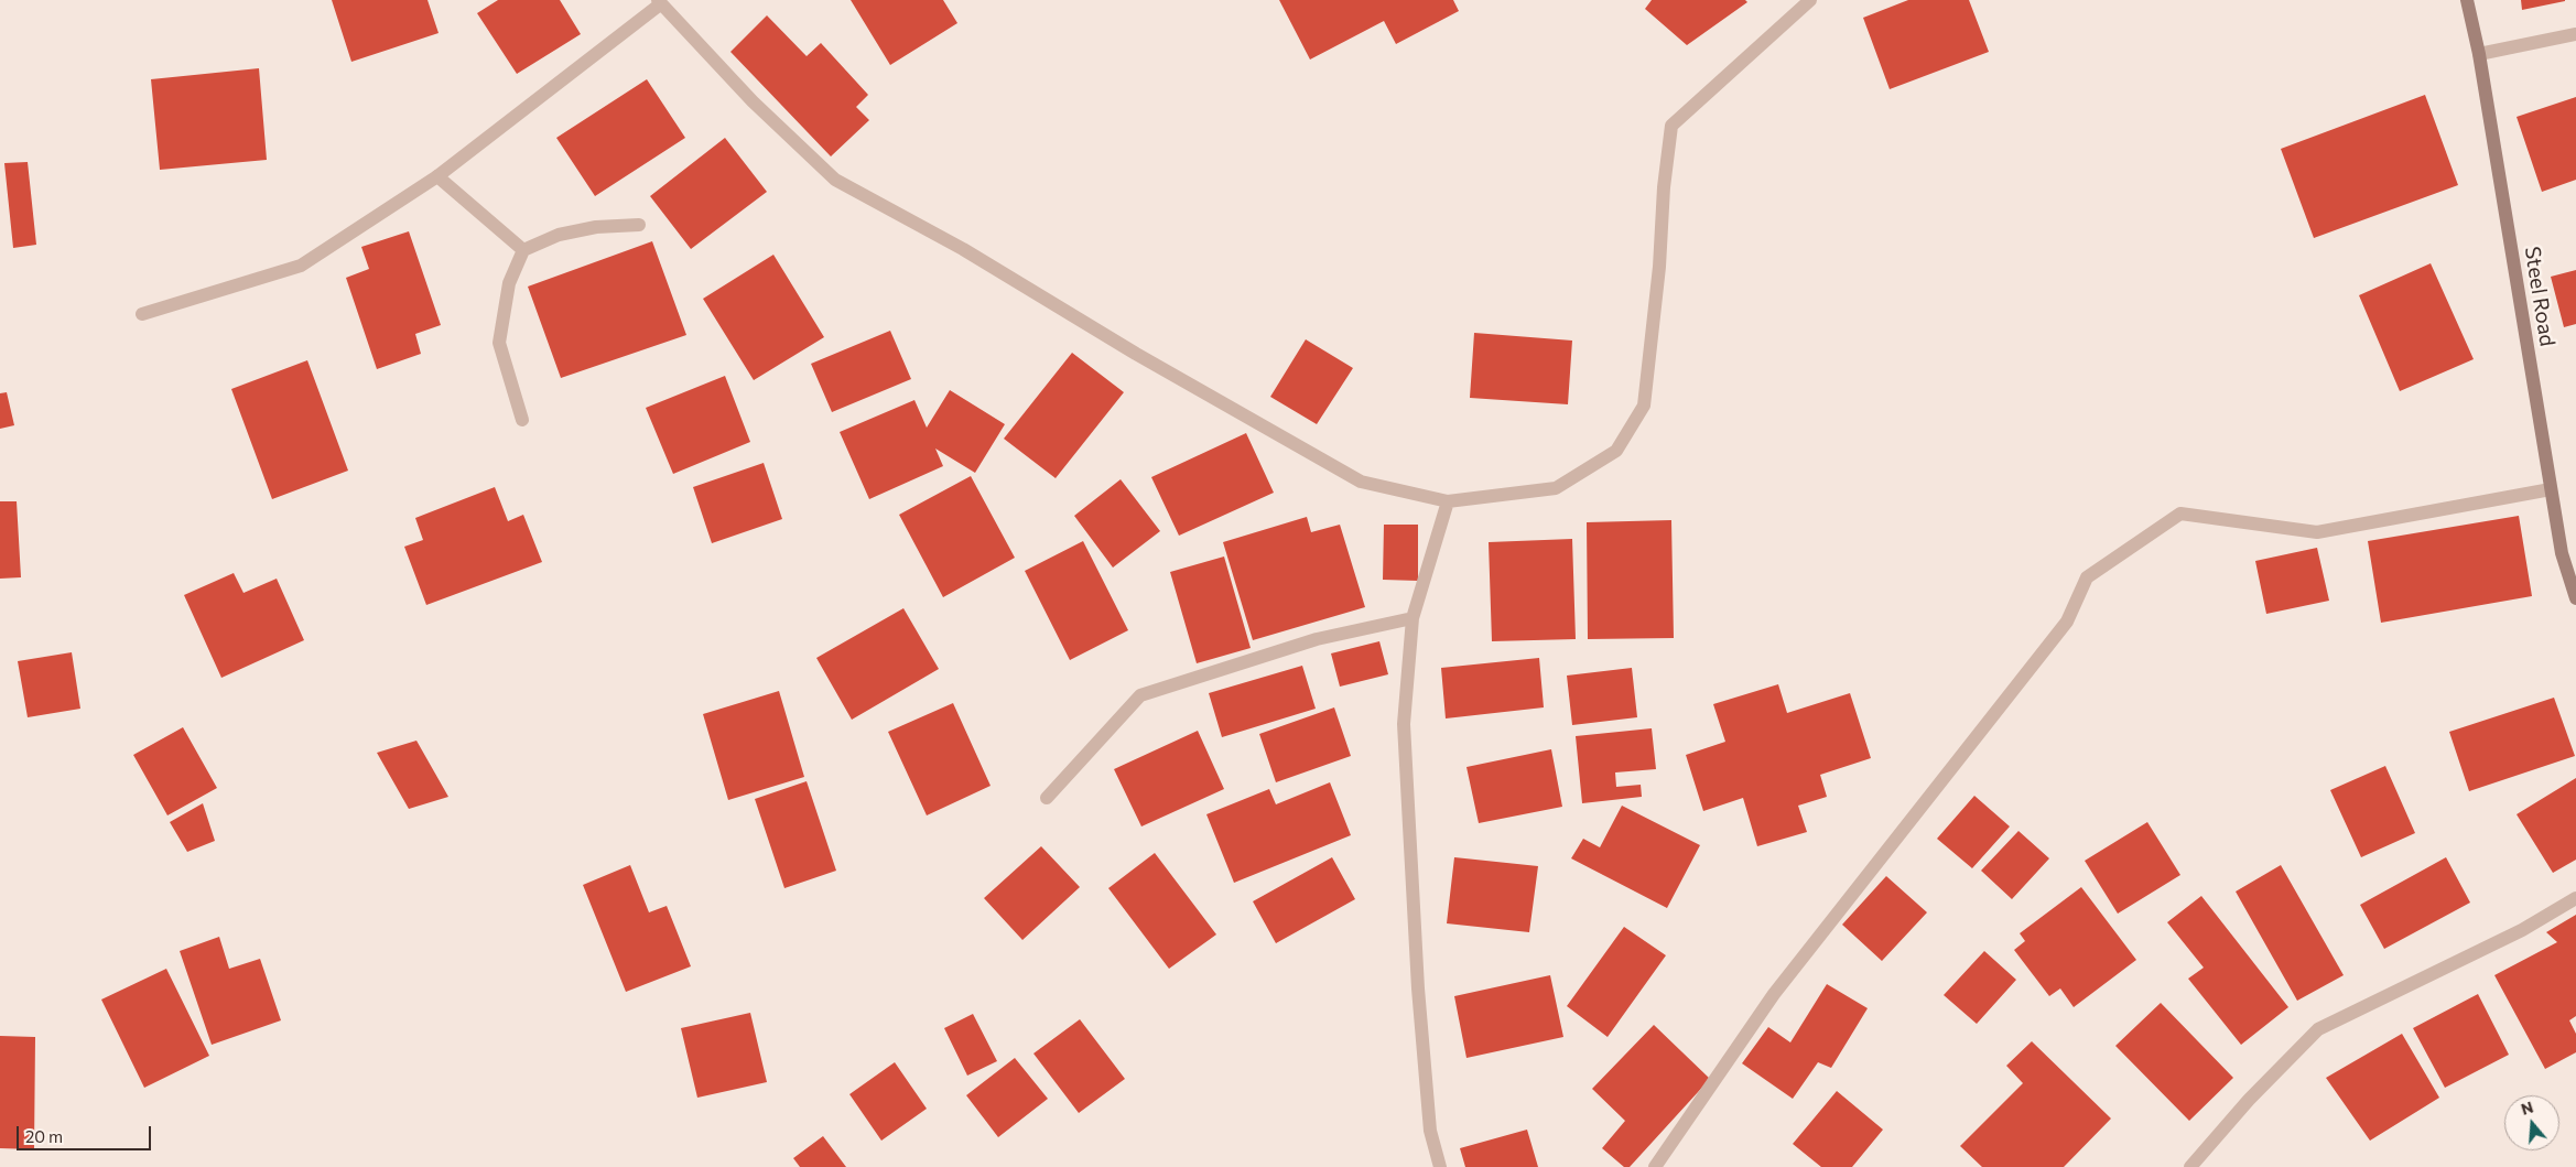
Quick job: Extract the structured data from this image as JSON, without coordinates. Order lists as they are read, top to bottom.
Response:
{
  "streets": {
    "street": ["Steel Road"]
  },
  "scale_bar": "20 m",
  "north": "top"
}
